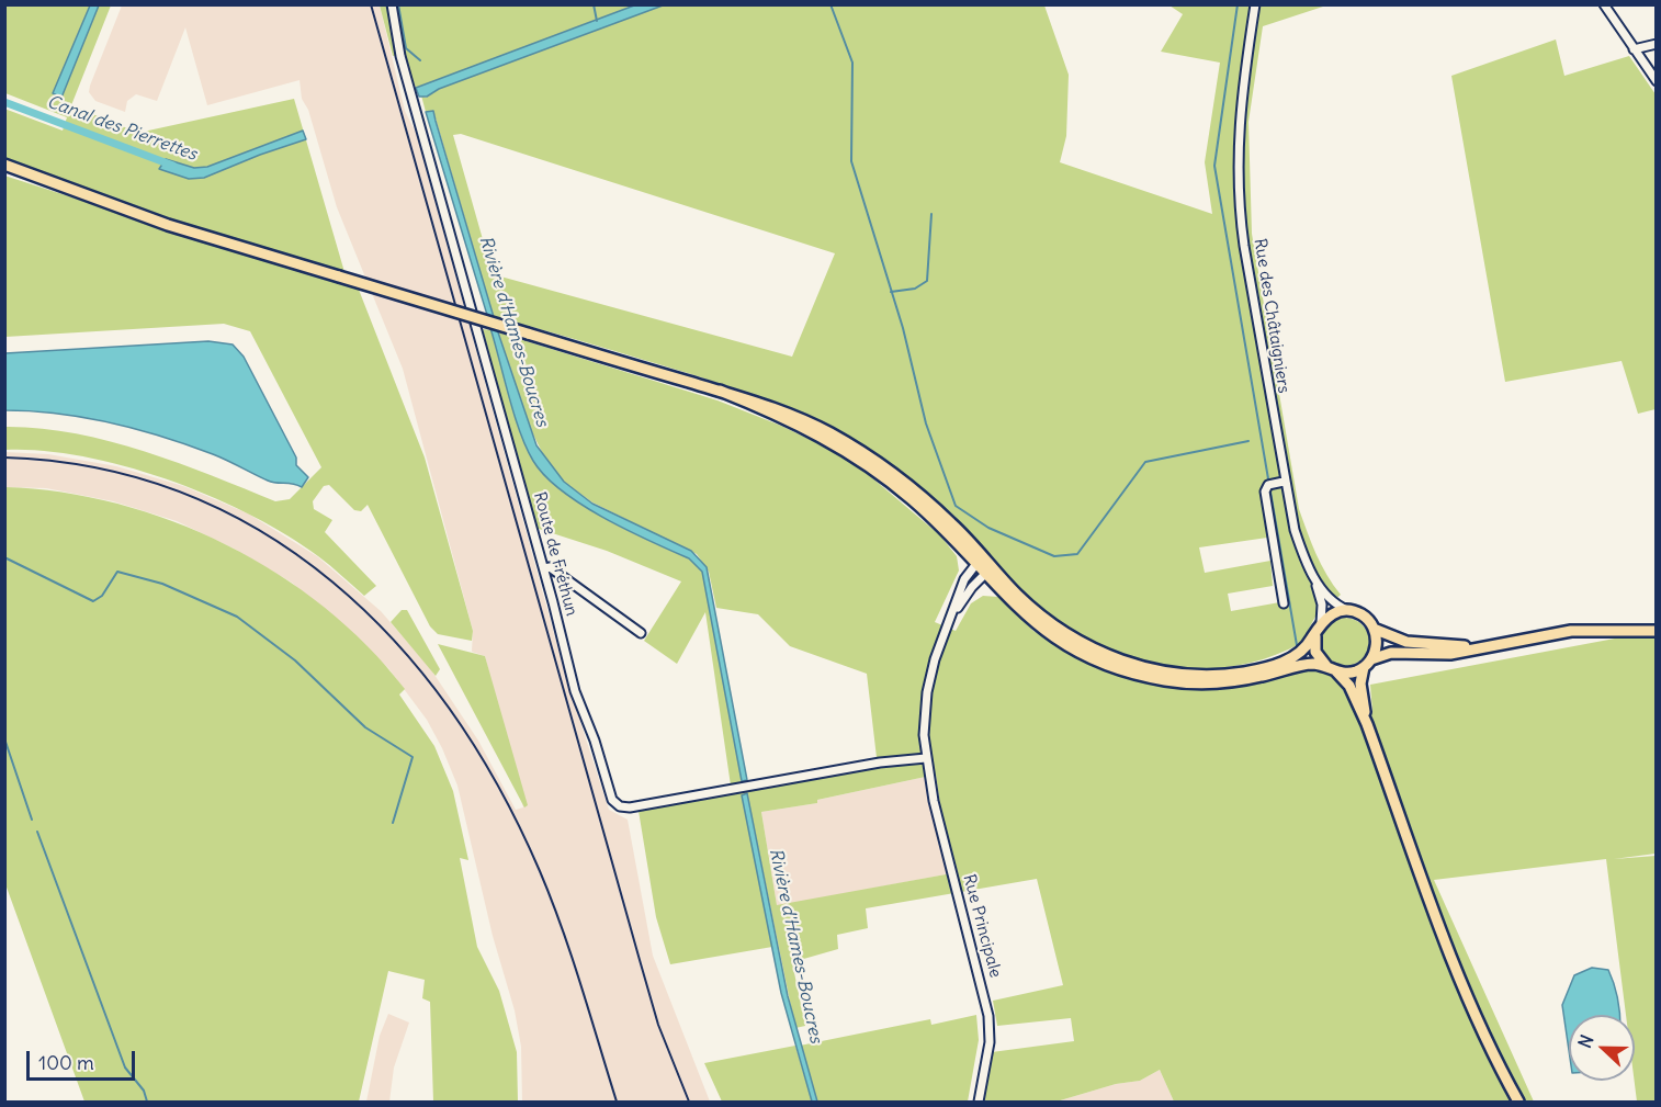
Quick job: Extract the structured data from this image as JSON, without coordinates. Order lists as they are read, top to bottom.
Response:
{
  "streets": {
    "street": ["Rue des Châtaigniers", "Route de Fréthun", "Rue Principale"]
  },
  "crossings": [
    ["Route de Fréthun", "Rue Principale"]
  ],
  "water": ["Canal des Pierrettes", "Rivière d'Hames-Boucres"],
  "scale_bar": "100 m",
  "north": "left"
}
